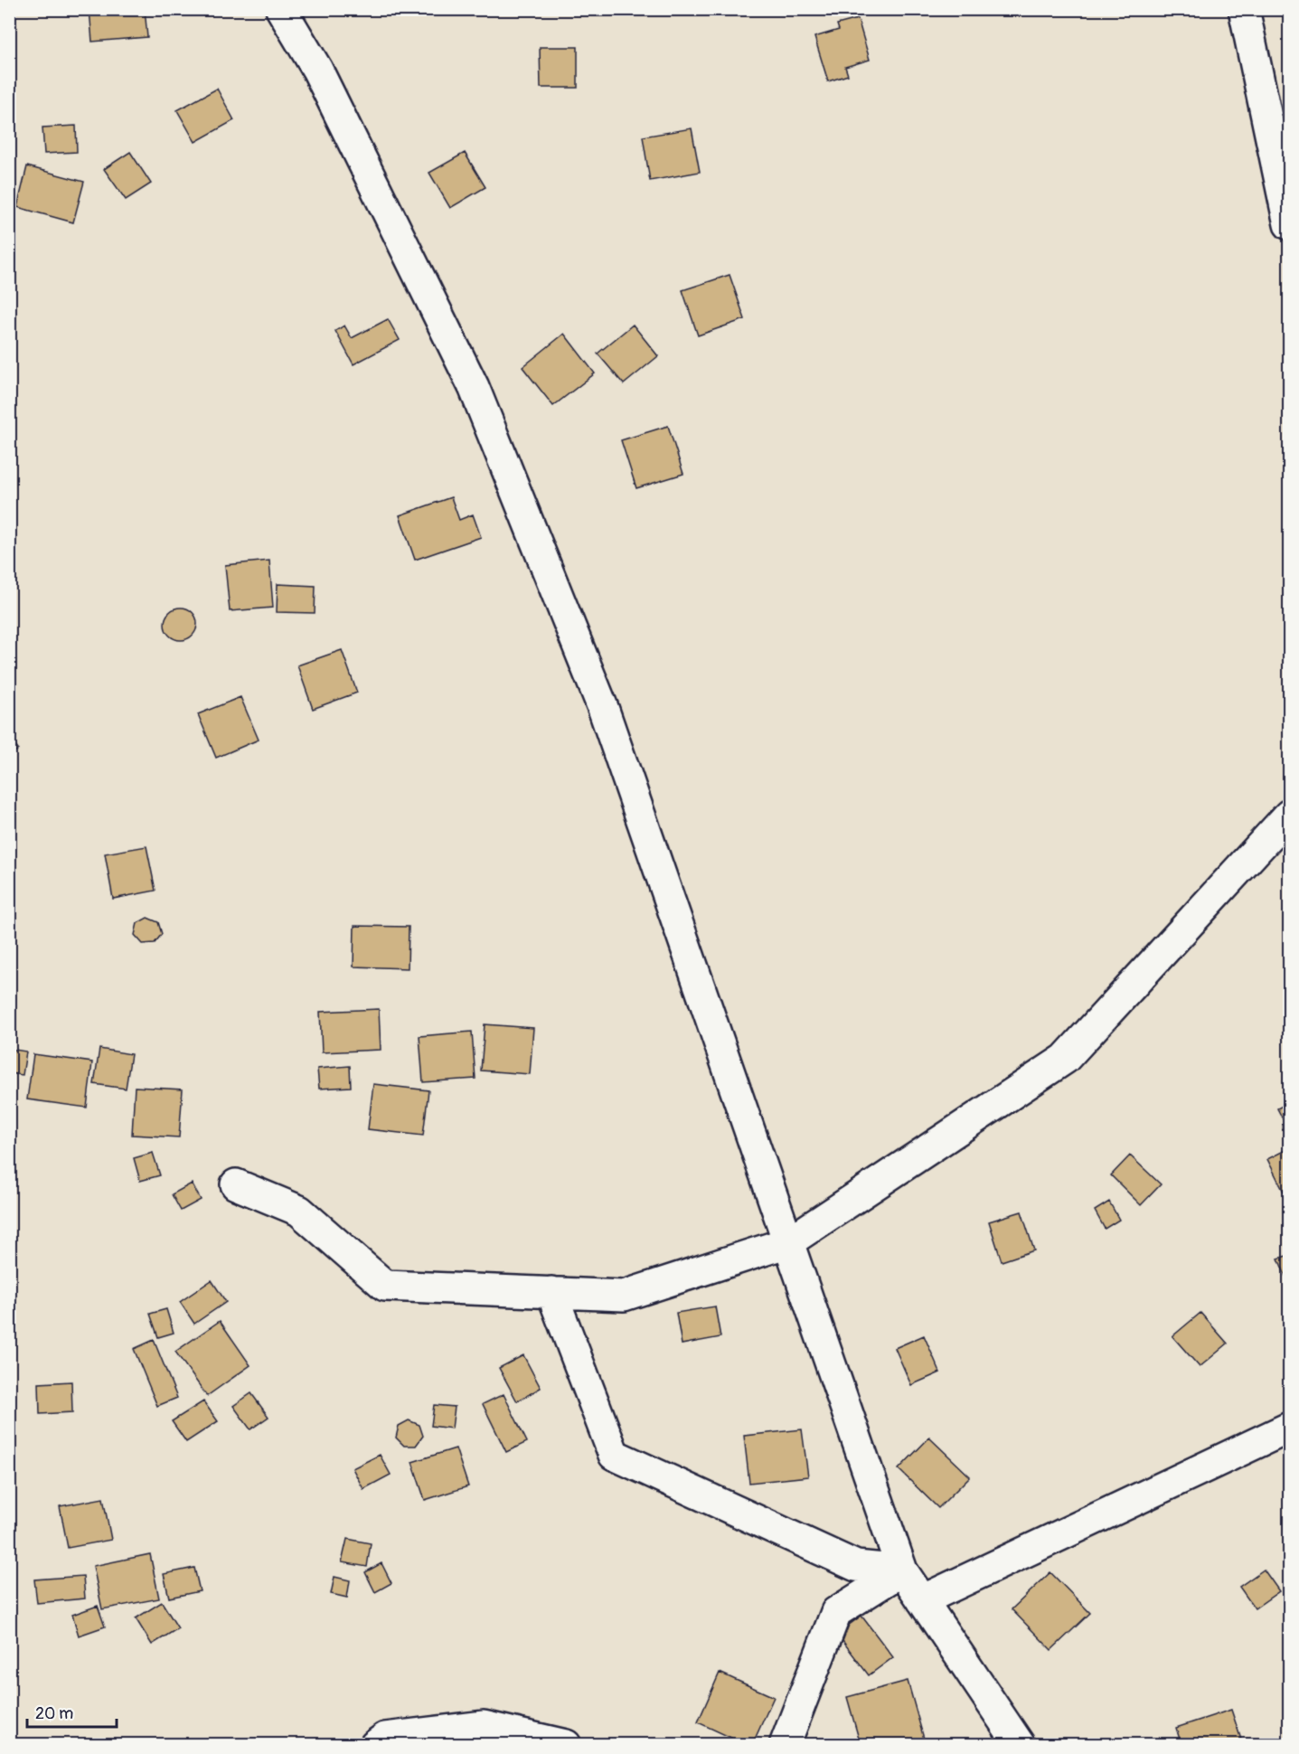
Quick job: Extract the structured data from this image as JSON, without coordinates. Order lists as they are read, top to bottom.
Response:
{
  "scale_bar": "20 m"
}
